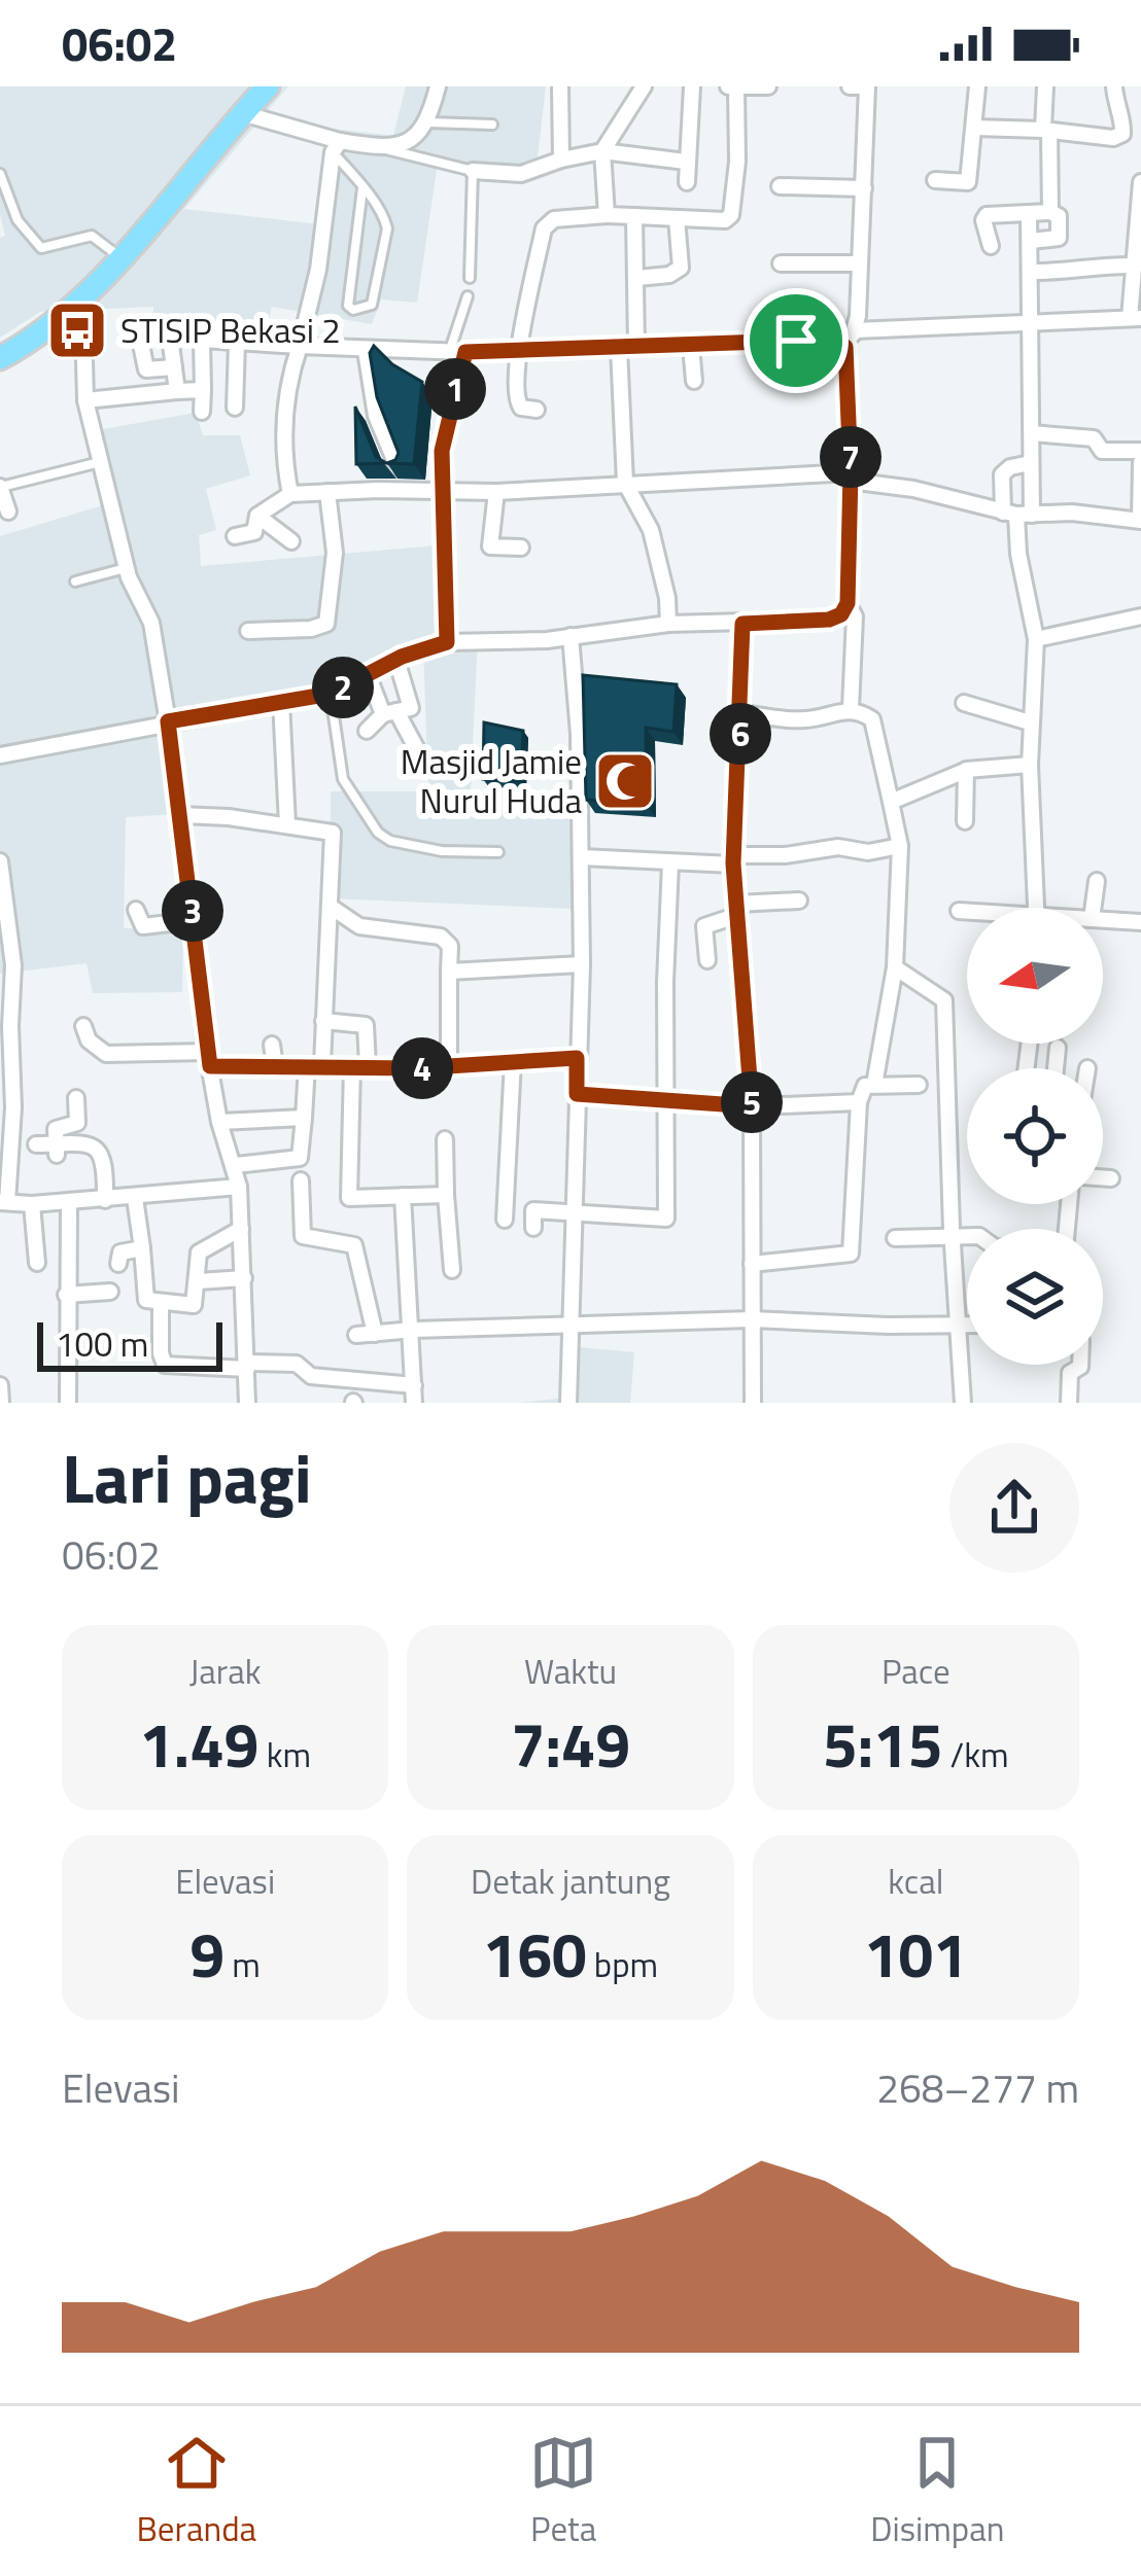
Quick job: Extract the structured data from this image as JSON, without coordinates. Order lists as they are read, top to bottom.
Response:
{
  "places": {
    "bus stop": ["STISIP Bekasi 2"],
    "mosque": ["Masjid Jamie Nurul Huda"]
  },
  "scale_bar": "100 m",
  "north": "left",
  "page": {
    "status": "06:02",
    "pins": [
      "1",
      "7",
      "2",
      "6",
      "3",
      "4",
      "5"
    ],
    "scale": "100 m",
    "heading": ["Lari pagi", "06:02"],
    "stats": [
      ["Jarak", "1.49 km"],
      ["Waktu", "7:49"],
      ["Pace", "5:15 /km"],
      ["Elevasi", "9 m"],
      ["Detak jantung", "160 bpm"],
      ["kcal", "101"]
    ],
    "chart": ["Elevasi", "268–277 m"],
    "tabs": ["Beranda", "Peta", "Disimpan"]
  }
}
